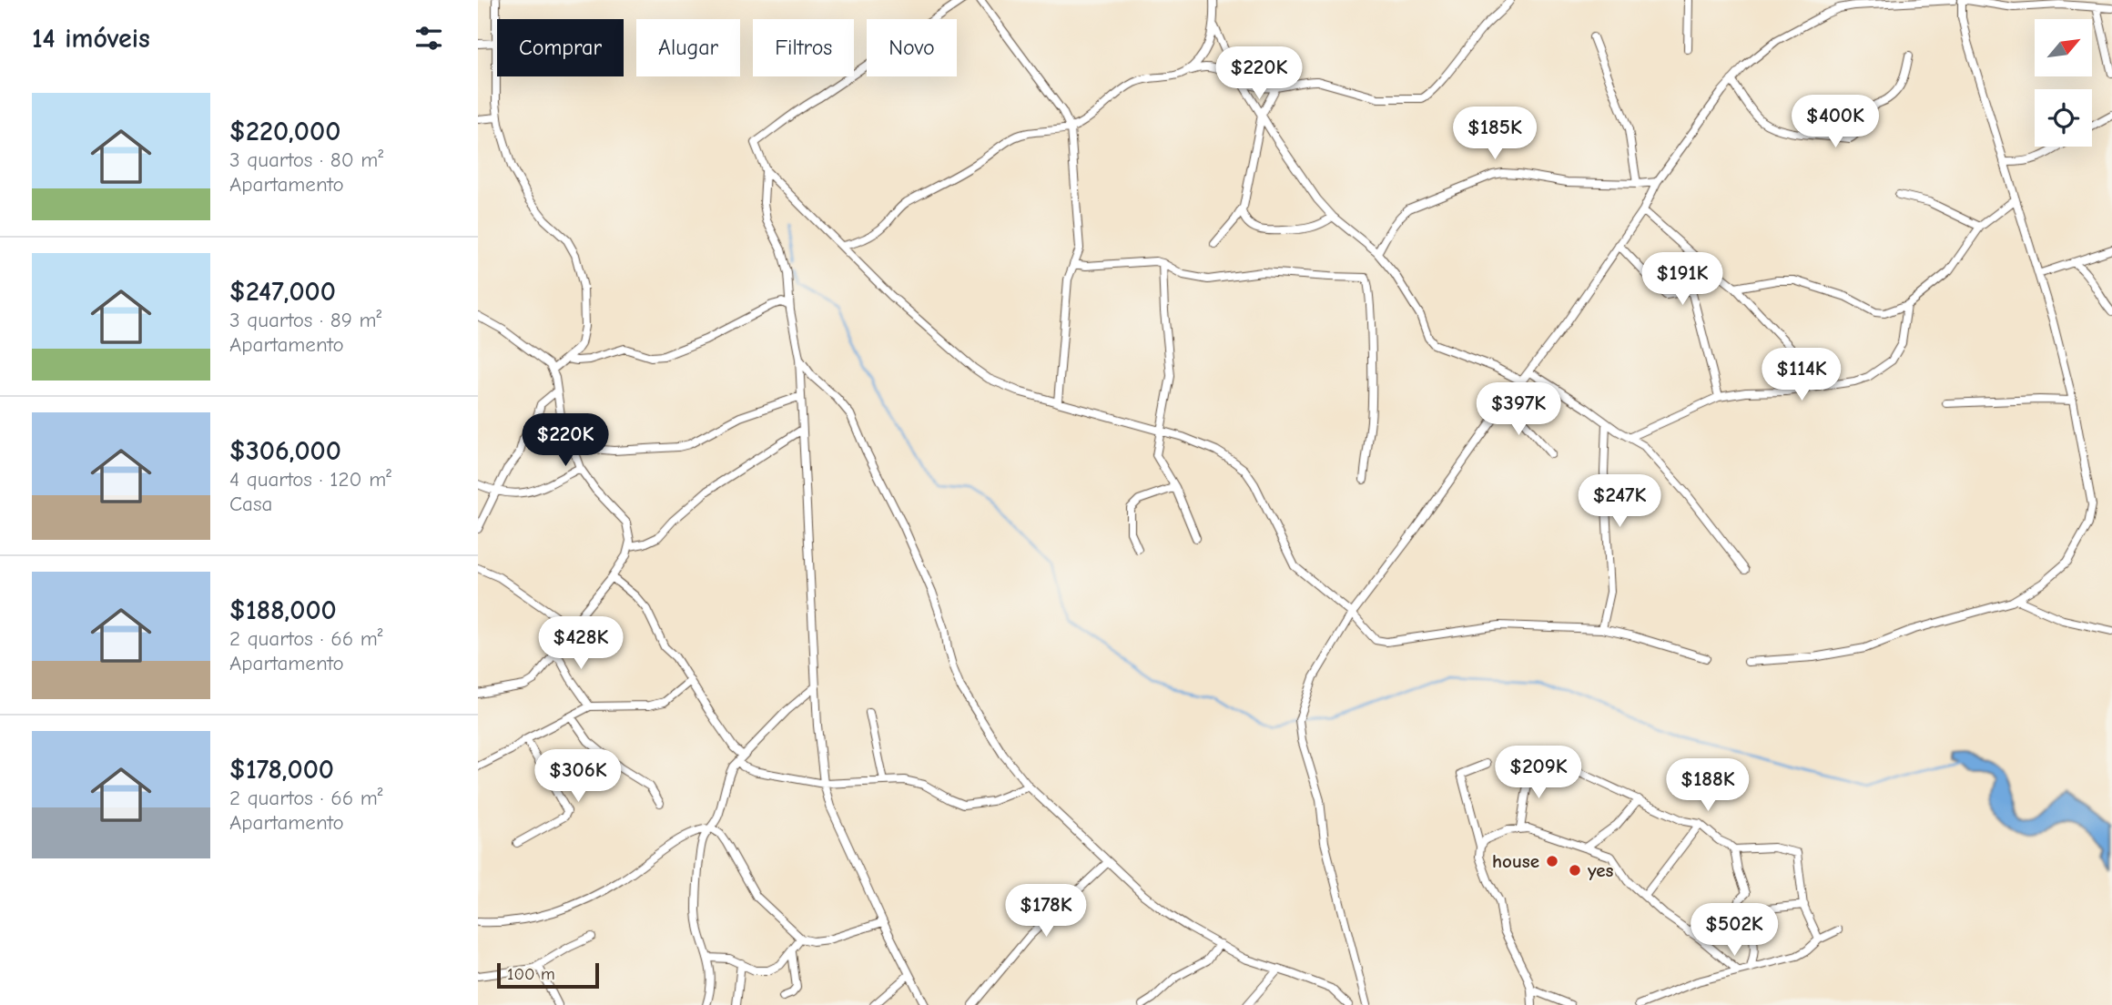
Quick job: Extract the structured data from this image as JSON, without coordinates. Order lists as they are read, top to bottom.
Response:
{
  "places": ["house", "yes"],
  "scale_bar": "100 m",
  "north": "top right",
  "page": {
    "heading": "14 imóveis",
    "chip": [
      "Comprar",
      "Alugar",
      "Filtros",
      "Novo"
    ],
    "price": [
      "$220K",
      "$400K",
      "$185K",
      "$191K",
      "$114K",
      "$397K",
      "$220K",
      "$247K",
      "$428K",
      "$209K",
      "$306K",
      "$188K",
      "$178K",
      "$502K"
    ],
    "list": [
      {
        "name": "$220,000",
        "note": "3 quartos · 80 m² · Apartamento"
      },
      {
        "name": "$247,000",
        "note": "3 quartos · 89 m² · Apartamento"
      },
      {
        "name": "$306,000",
        "note": "4 quartos · 120 m² · Casa"
      },
      {
        "name": "$188,000",
        "note": "2 quartos · 66 m² · Apartamento"
      },
      {
        "name": "$178,000",
        "note": "2 quartos · 66 m² · Apartamento"
      }
    ],
    "scale": "100 m"
  }
}
